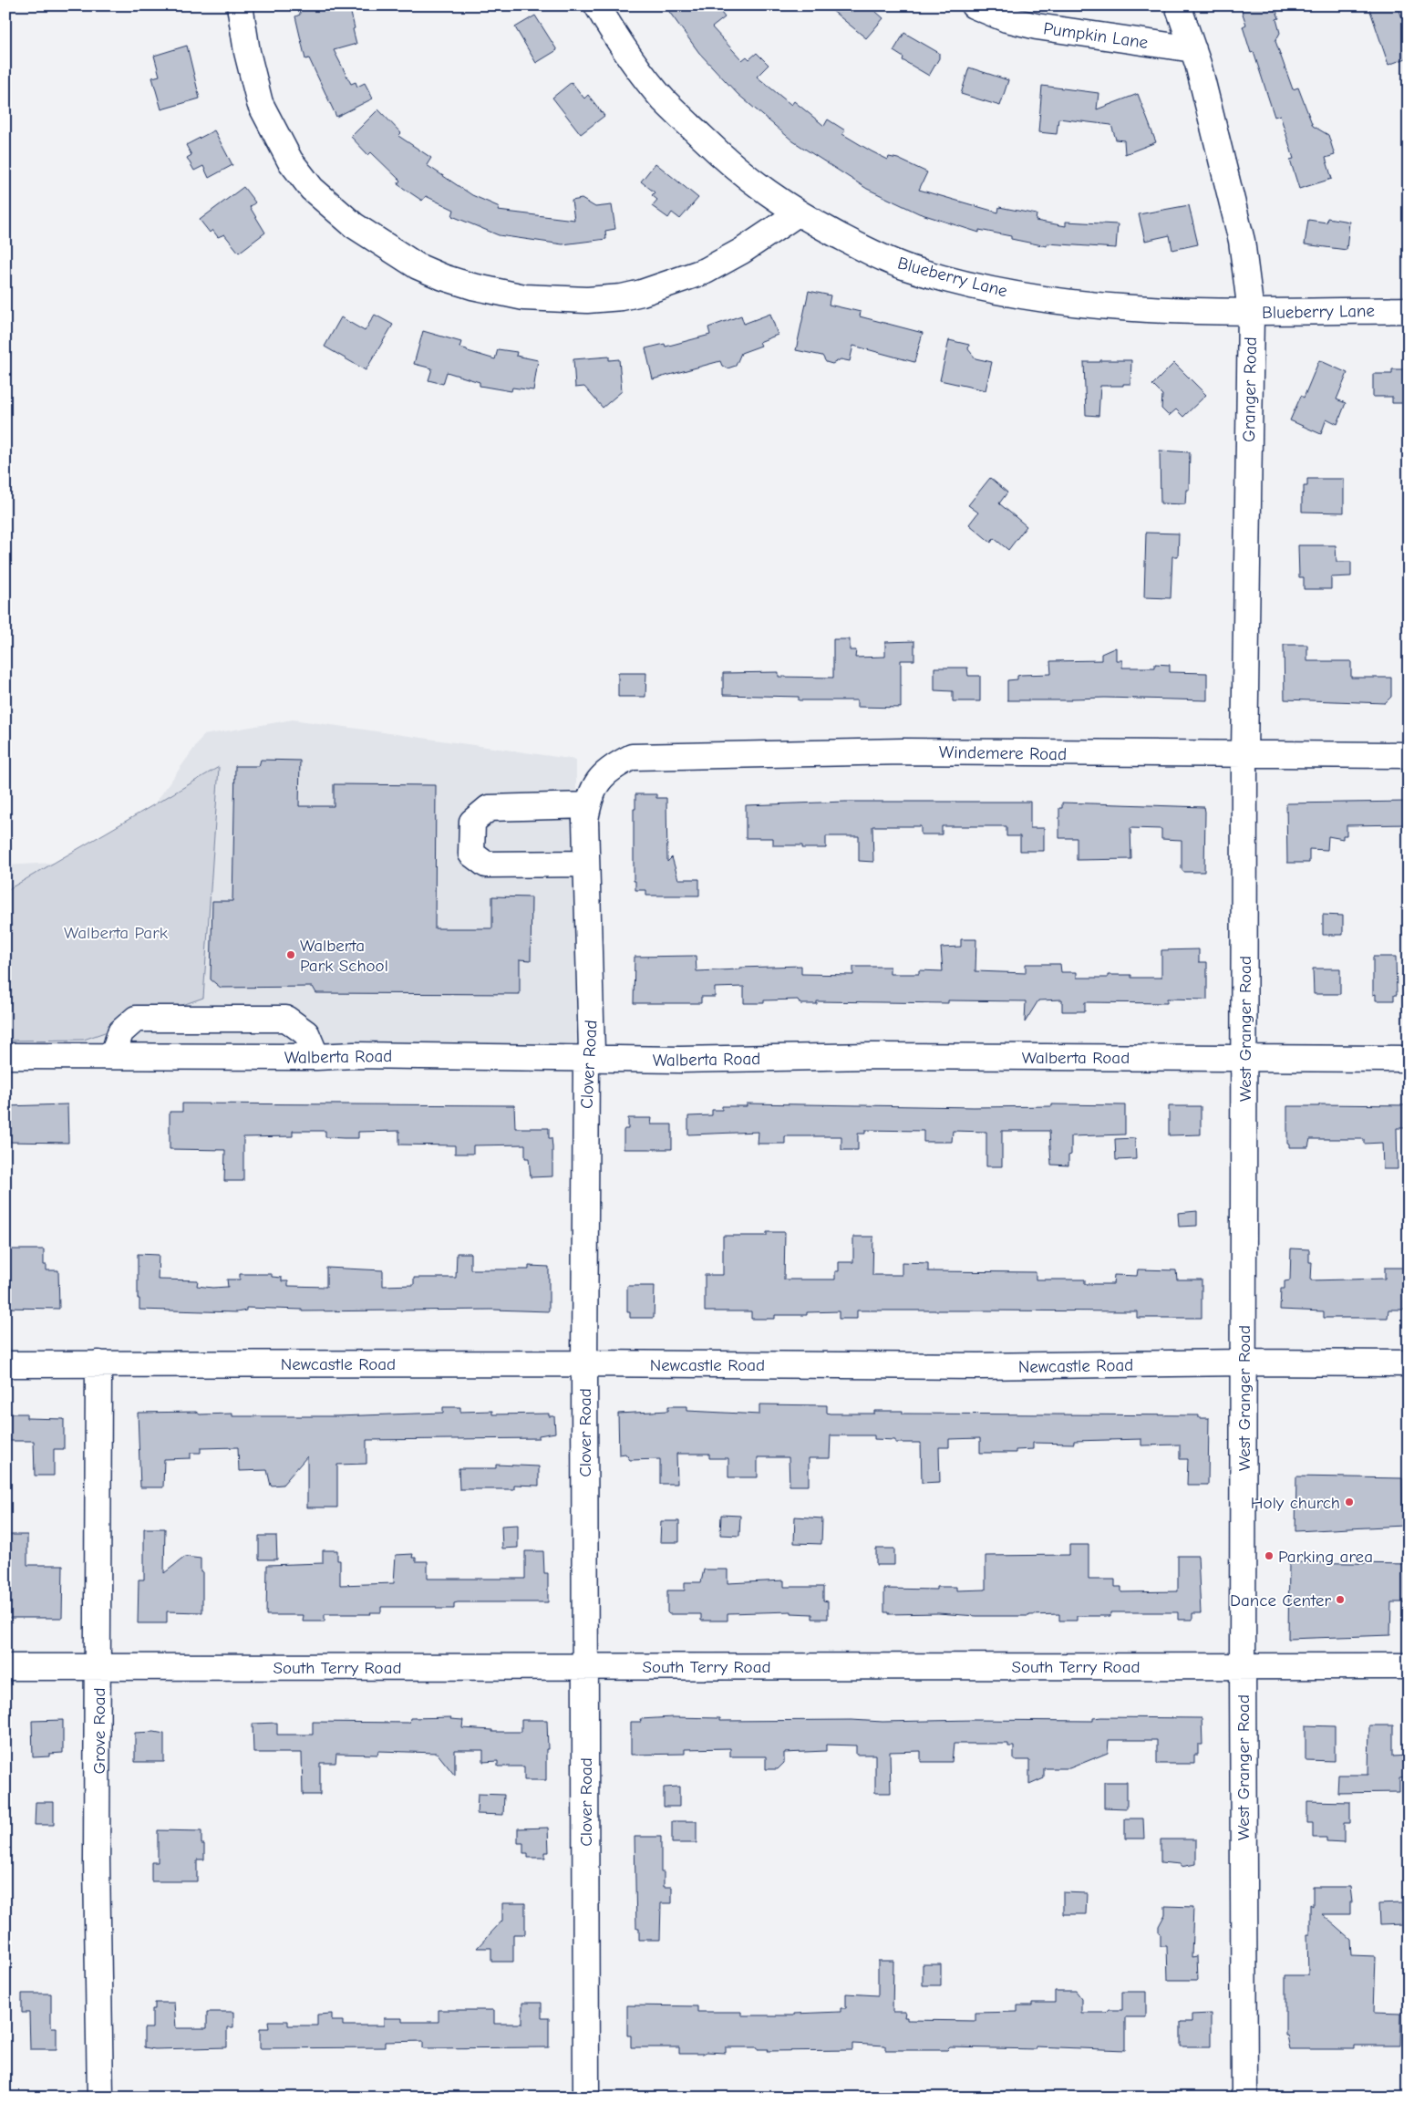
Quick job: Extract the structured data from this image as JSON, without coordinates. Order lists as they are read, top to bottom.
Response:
{
  "streets": {
    "street": [
      "Pumpkin Lane",
      "Blueberry Lane",
      "Granger Road",
      "Windemere Road",
      "West Granger Road",
      "Walberta Road",
      "Clover Road",
      "Newcastle Road",
      "South Terry Road",
      "Grove Road"
    ]
  },
  "crossings": [
    ["Pumpkin Lane", "Granger Road"],
    ["Blueberry Lane", "Granger Road"],
    ["Granger Road", "Windemere Road"],
    ["Granger Road", "West Granger Road"],
    ["Windemere Road", "West Granger Road"],
    ["Windemere Road", "Clover Road"],
    ["West Granger Road", "Walberta Road"],
    ["West Granger Road", "Newcastle Road"],
    ["West Granger Road", "South Terry Road"],
    ["Walberta Road", "Clover Road"],
    ["Clover Road", "Newcastle Road"],
    ["Clover Road", "South Terry Road"],
    ["Newcastle Road", "Grove Road"],
    ["South Terry Road", "Grove Road"]
  ],
  "parks": ["Walberta Park"],
  "places": [
    "Walberta Park School",
    "Holy church",
    "Parking area",
    "Dance Center"
  ]
}
